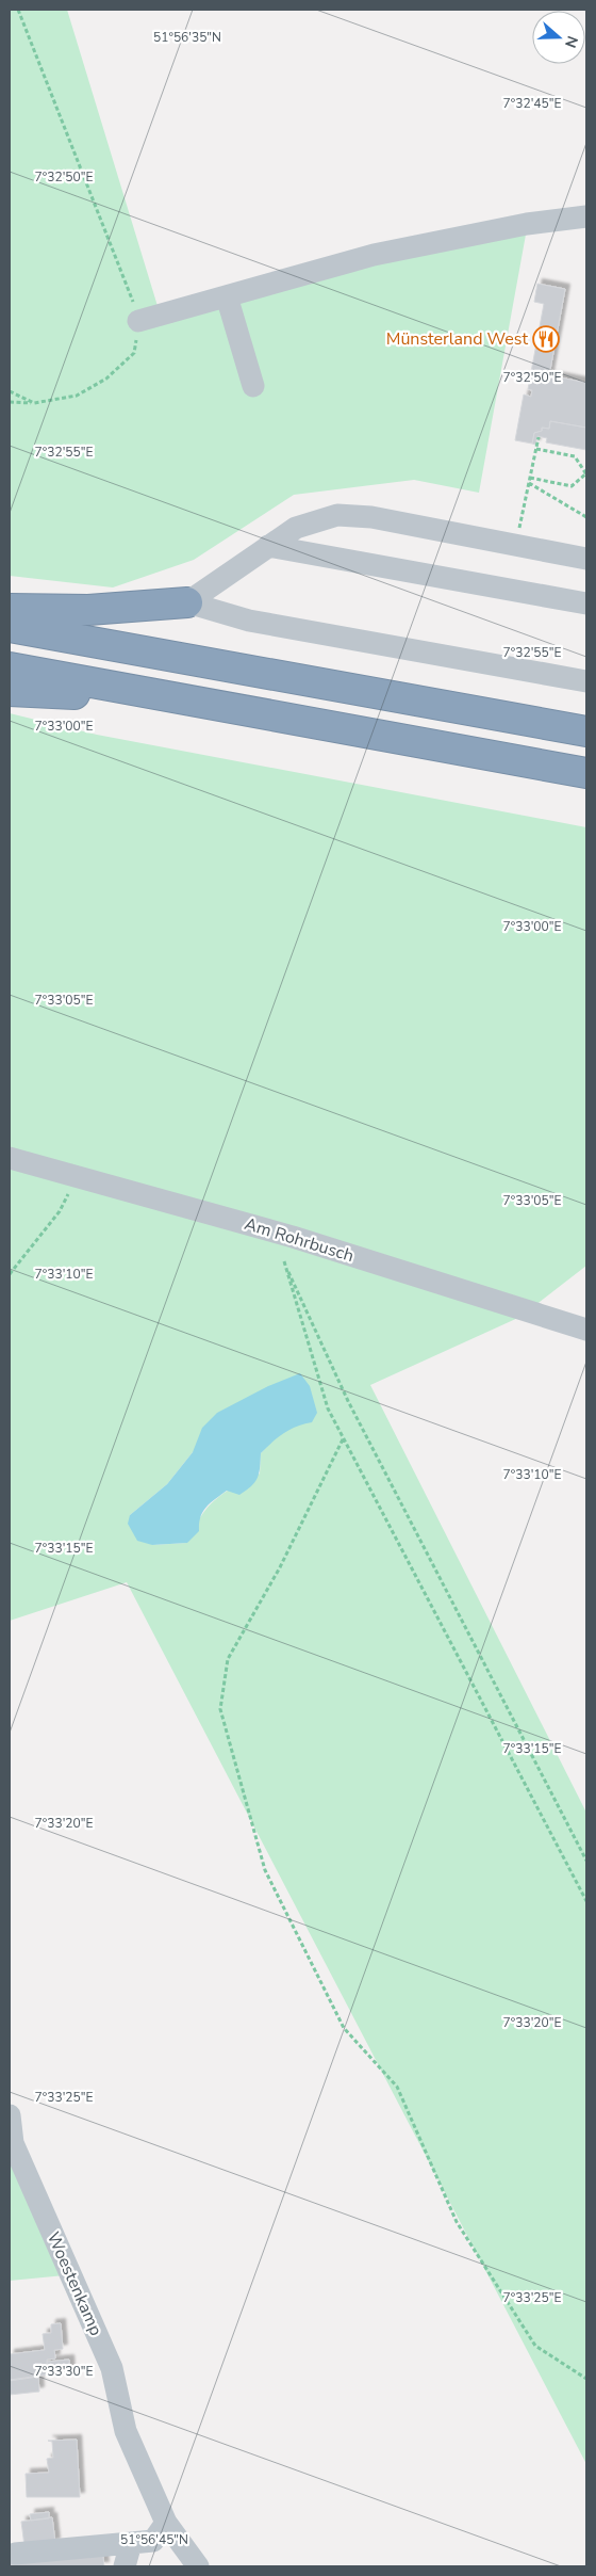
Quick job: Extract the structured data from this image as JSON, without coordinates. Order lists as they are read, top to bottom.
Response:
{
  "streets": {
    "street": ["Am Rohrbusch", "Woestenkamp"]
  },
  "places": {
    "restaurant": ["Münsterland West"]
  },
  "north": "right",
  "coordinates": [
    "51°56'35\"N",
    "7°32'45\"E",
    "7°32'50\"E",
    "7°32'55\"E",
    "7°33'00\"E",
    "7°33'05\"E",
    "7°33'10\"E",
    "7°33'15\"E",
    "7°33'20\"E",
    "7°33'25\"E",
    "7°33'30\"E",
    "51°56'45\"N"
  ]
}
